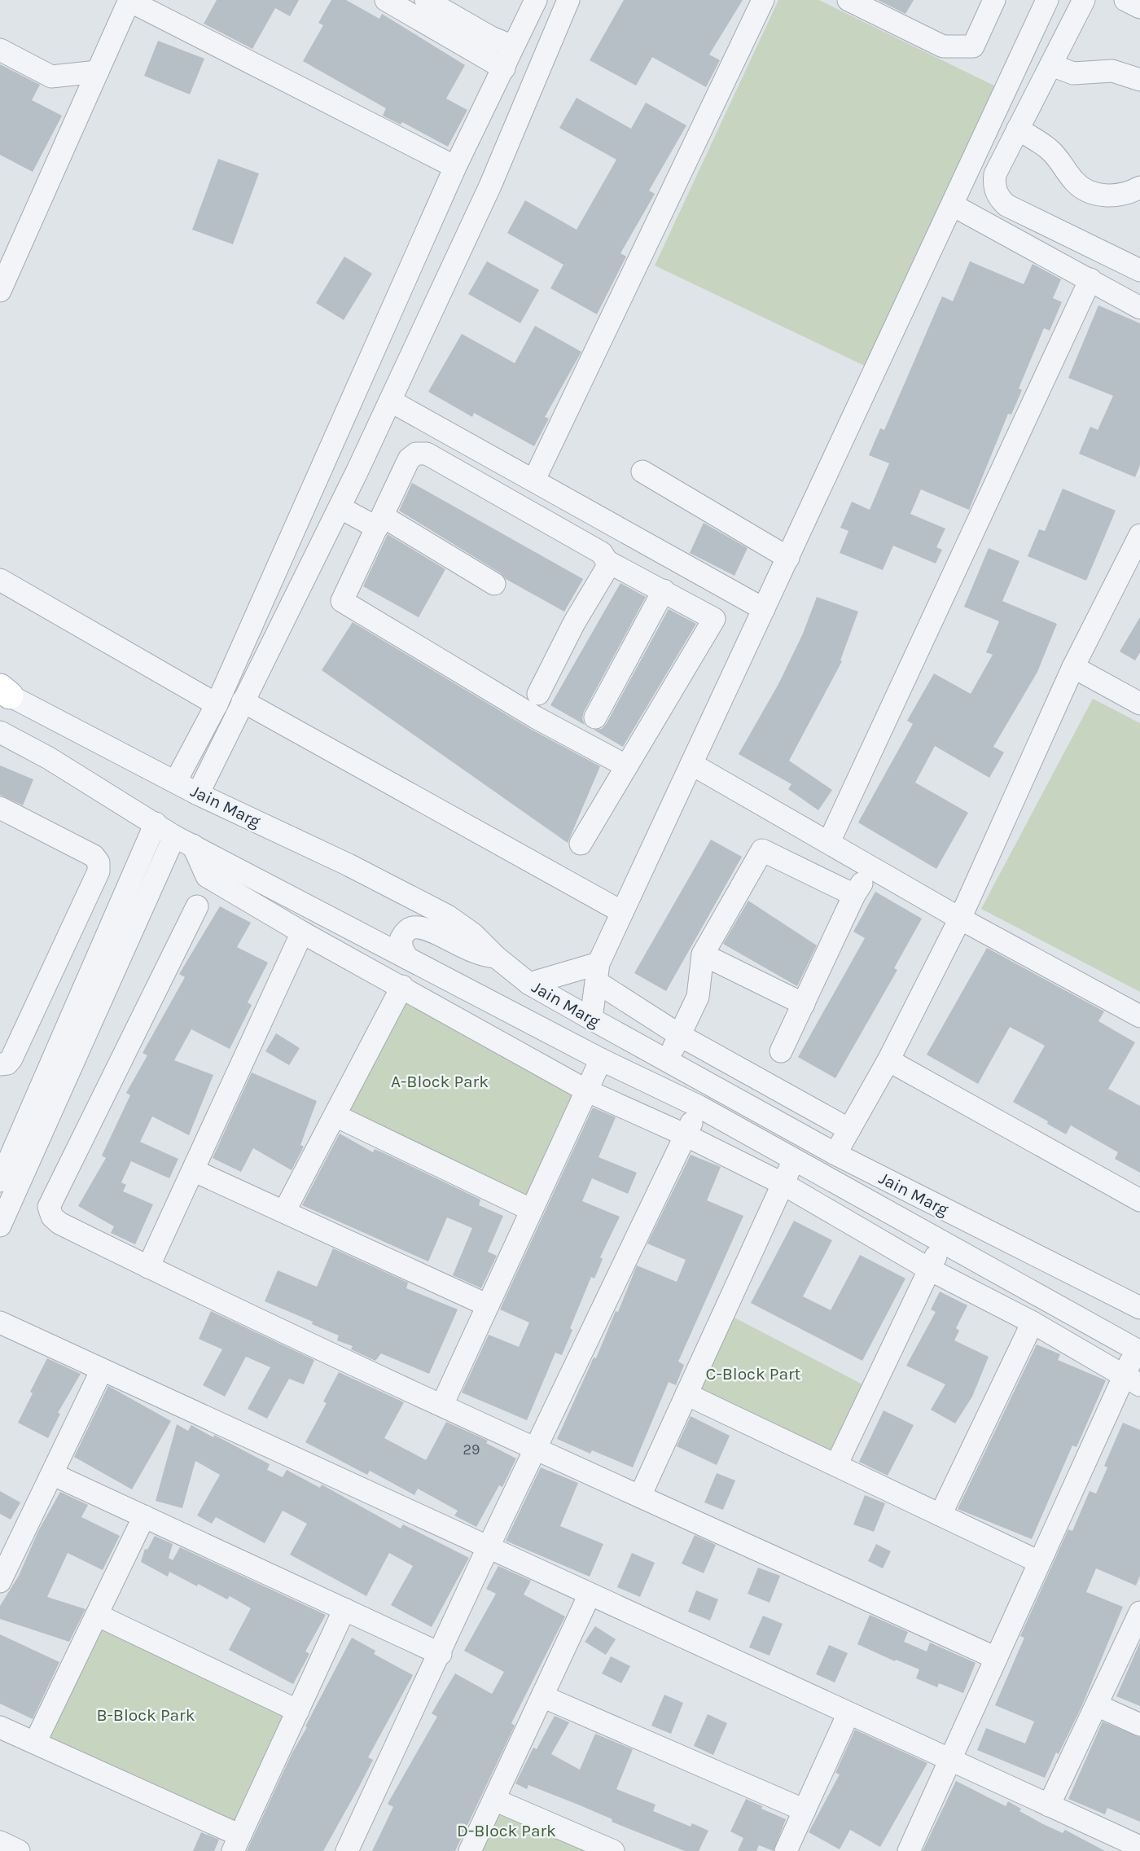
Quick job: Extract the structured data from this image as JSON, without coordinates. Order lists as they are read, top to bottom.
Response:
{
  "streets": {
    "street": ["Jain Marg"]
  },
  "parks": [
    "A-Block Park",
    "C-Block Part",
    "B-Block Park",
    "D-Block Park"
  ],
  "house_numbers": ["29"]
}
